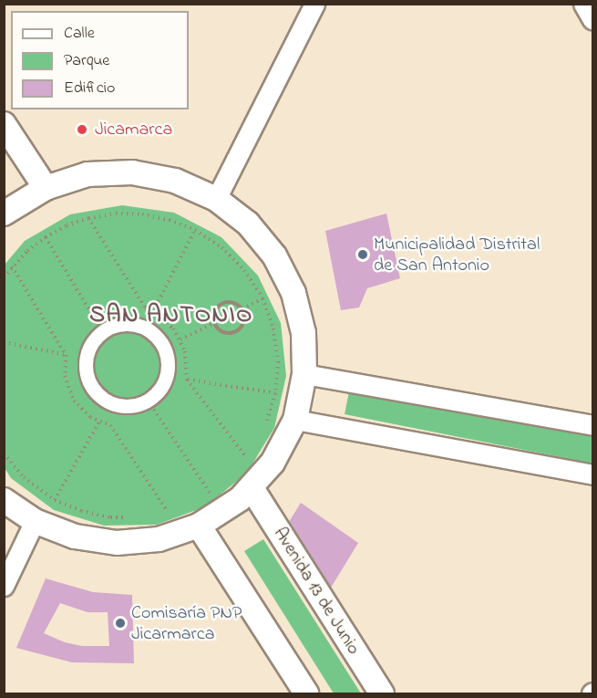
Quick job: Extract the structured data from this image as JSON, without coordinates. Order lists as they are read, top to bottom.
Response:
{
  "streets": {
    "street": ["Avenida 13 de Junio"]
  },
  "districts": ["SAN ANTONIO"],
  "places": ["Jicamarca", "Municipalidad Distrital de San Antonio", "Comisaría PNP Jicarmarca"],
  "legend": ["Calle", "Parque", "Edificio"]
}
